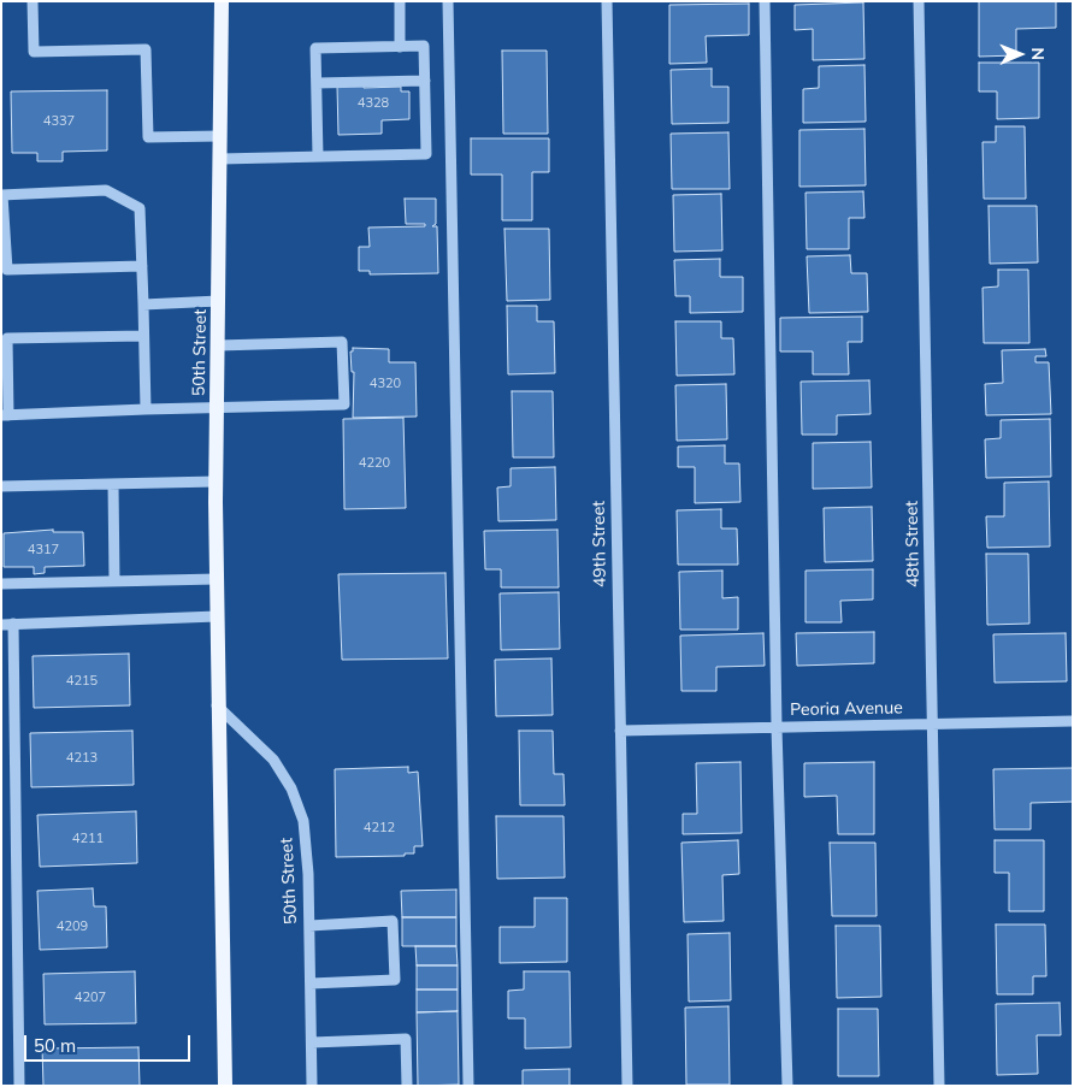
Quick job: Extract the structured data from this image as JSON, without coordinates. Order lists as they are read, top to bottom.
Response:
{
  "streets": {
    "main road": ["50th Street"],
    "street": ["49th Street", "48th Street", "Peoria Avenue"]
  },
  "crossings": [
    ["49th Street", "Peoria Avenue"],
    ["48th Street", "Peoria Avenue"]
  ],
  "house_numbers": [
    "4328",
    "4337",
    "4320",
    "4220",
    "4317",
    "4215",
    "4213",
    "4212",
    "4211",
    "4209",
    "4207"
  ],
  "scale_bar": "50 m",
  "north": "right"
}
